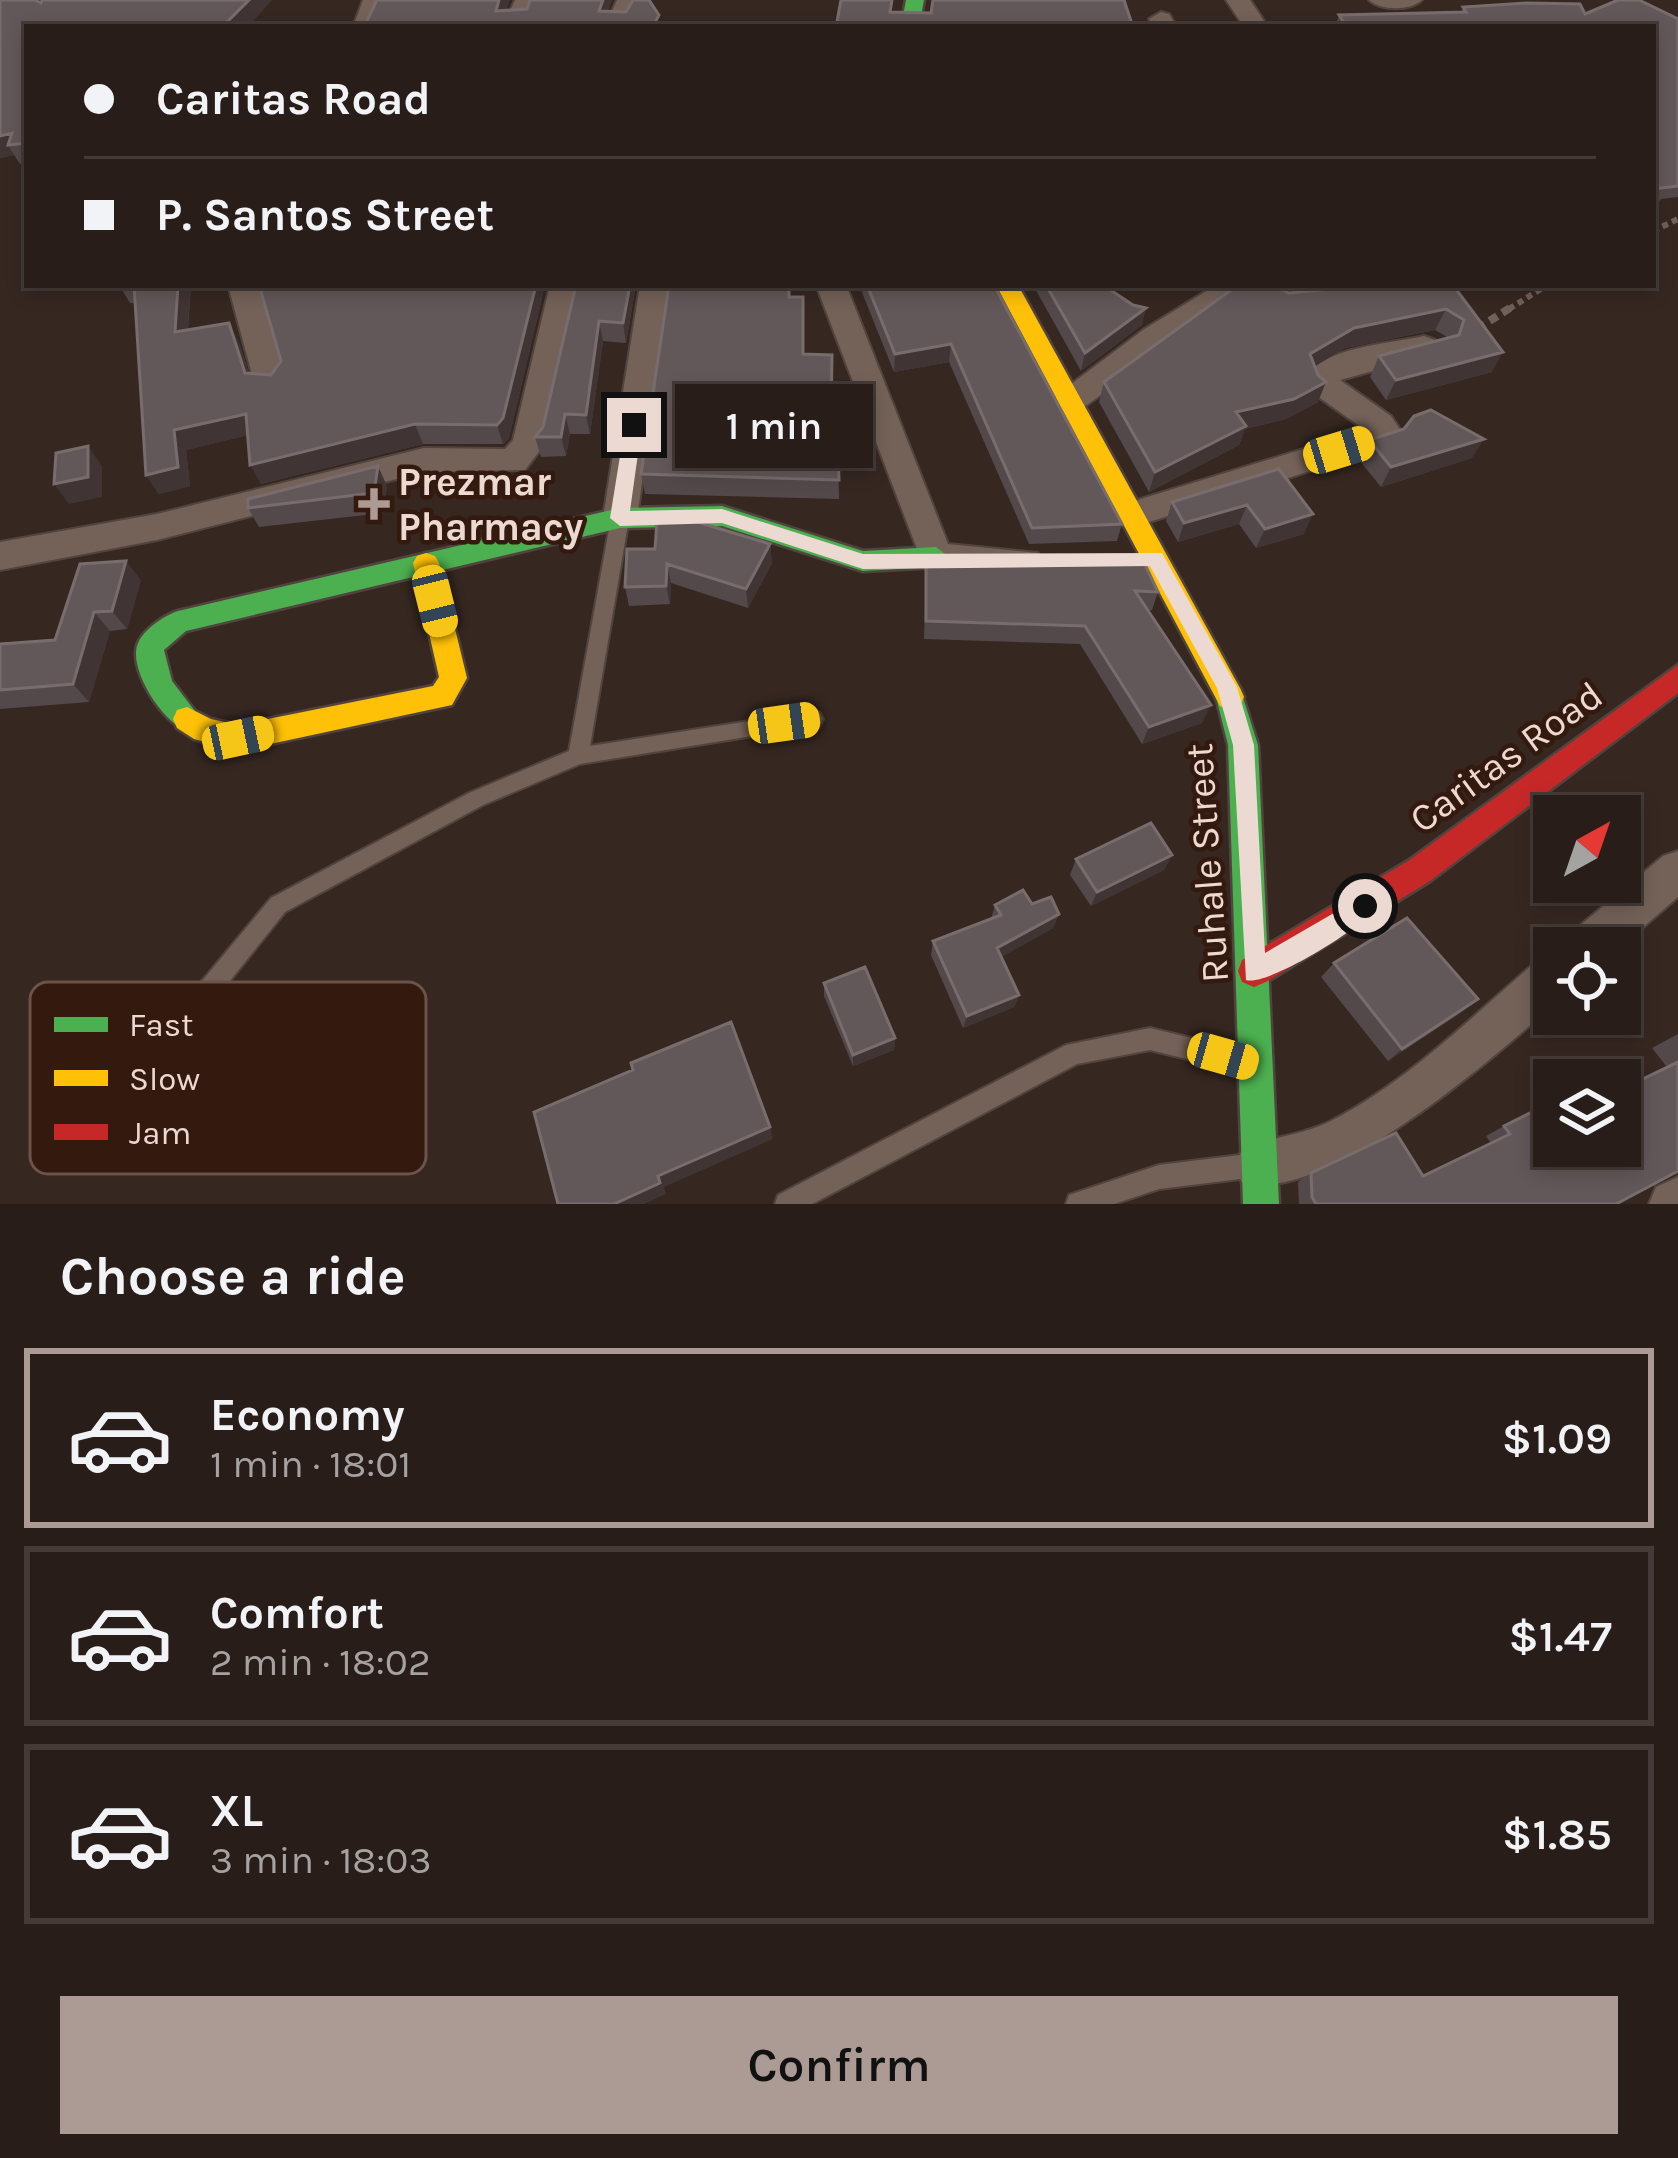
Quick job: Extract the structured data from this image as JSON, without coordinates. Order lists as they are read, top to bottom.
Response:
{
  "streets": {
    "street": ["Caritas Road", "Ruhale Street"]
  },
  "crossings": [
    ["Caritas Road", "Ruhale Street"]
  ],
  "places": {
    "health": ["Prezmar Pharmacy"]
  },
  "legend": ["Fast", "Slow", "Jam"],
  "north": "top right",
  "page": {
    "banner": ["Caritas Road", "P. Santos Street"],
    "bubble": "1 min",
    "heading": "Choose a ride",
    "list": [
      {
        "name": "Economy",
        "note": "1 min · 18:01",
        "value": "$1.09"
      },
      {
        "name": "Comfort",
        "note": "2 min · 18:02",
        "value": "$1.47"
      },
      {
        "name": "XL",
        "note": "3 min · 18:03",
        "value": "$1.85"
      }
    ],
    "buttons": "Confirm"
  }
}
